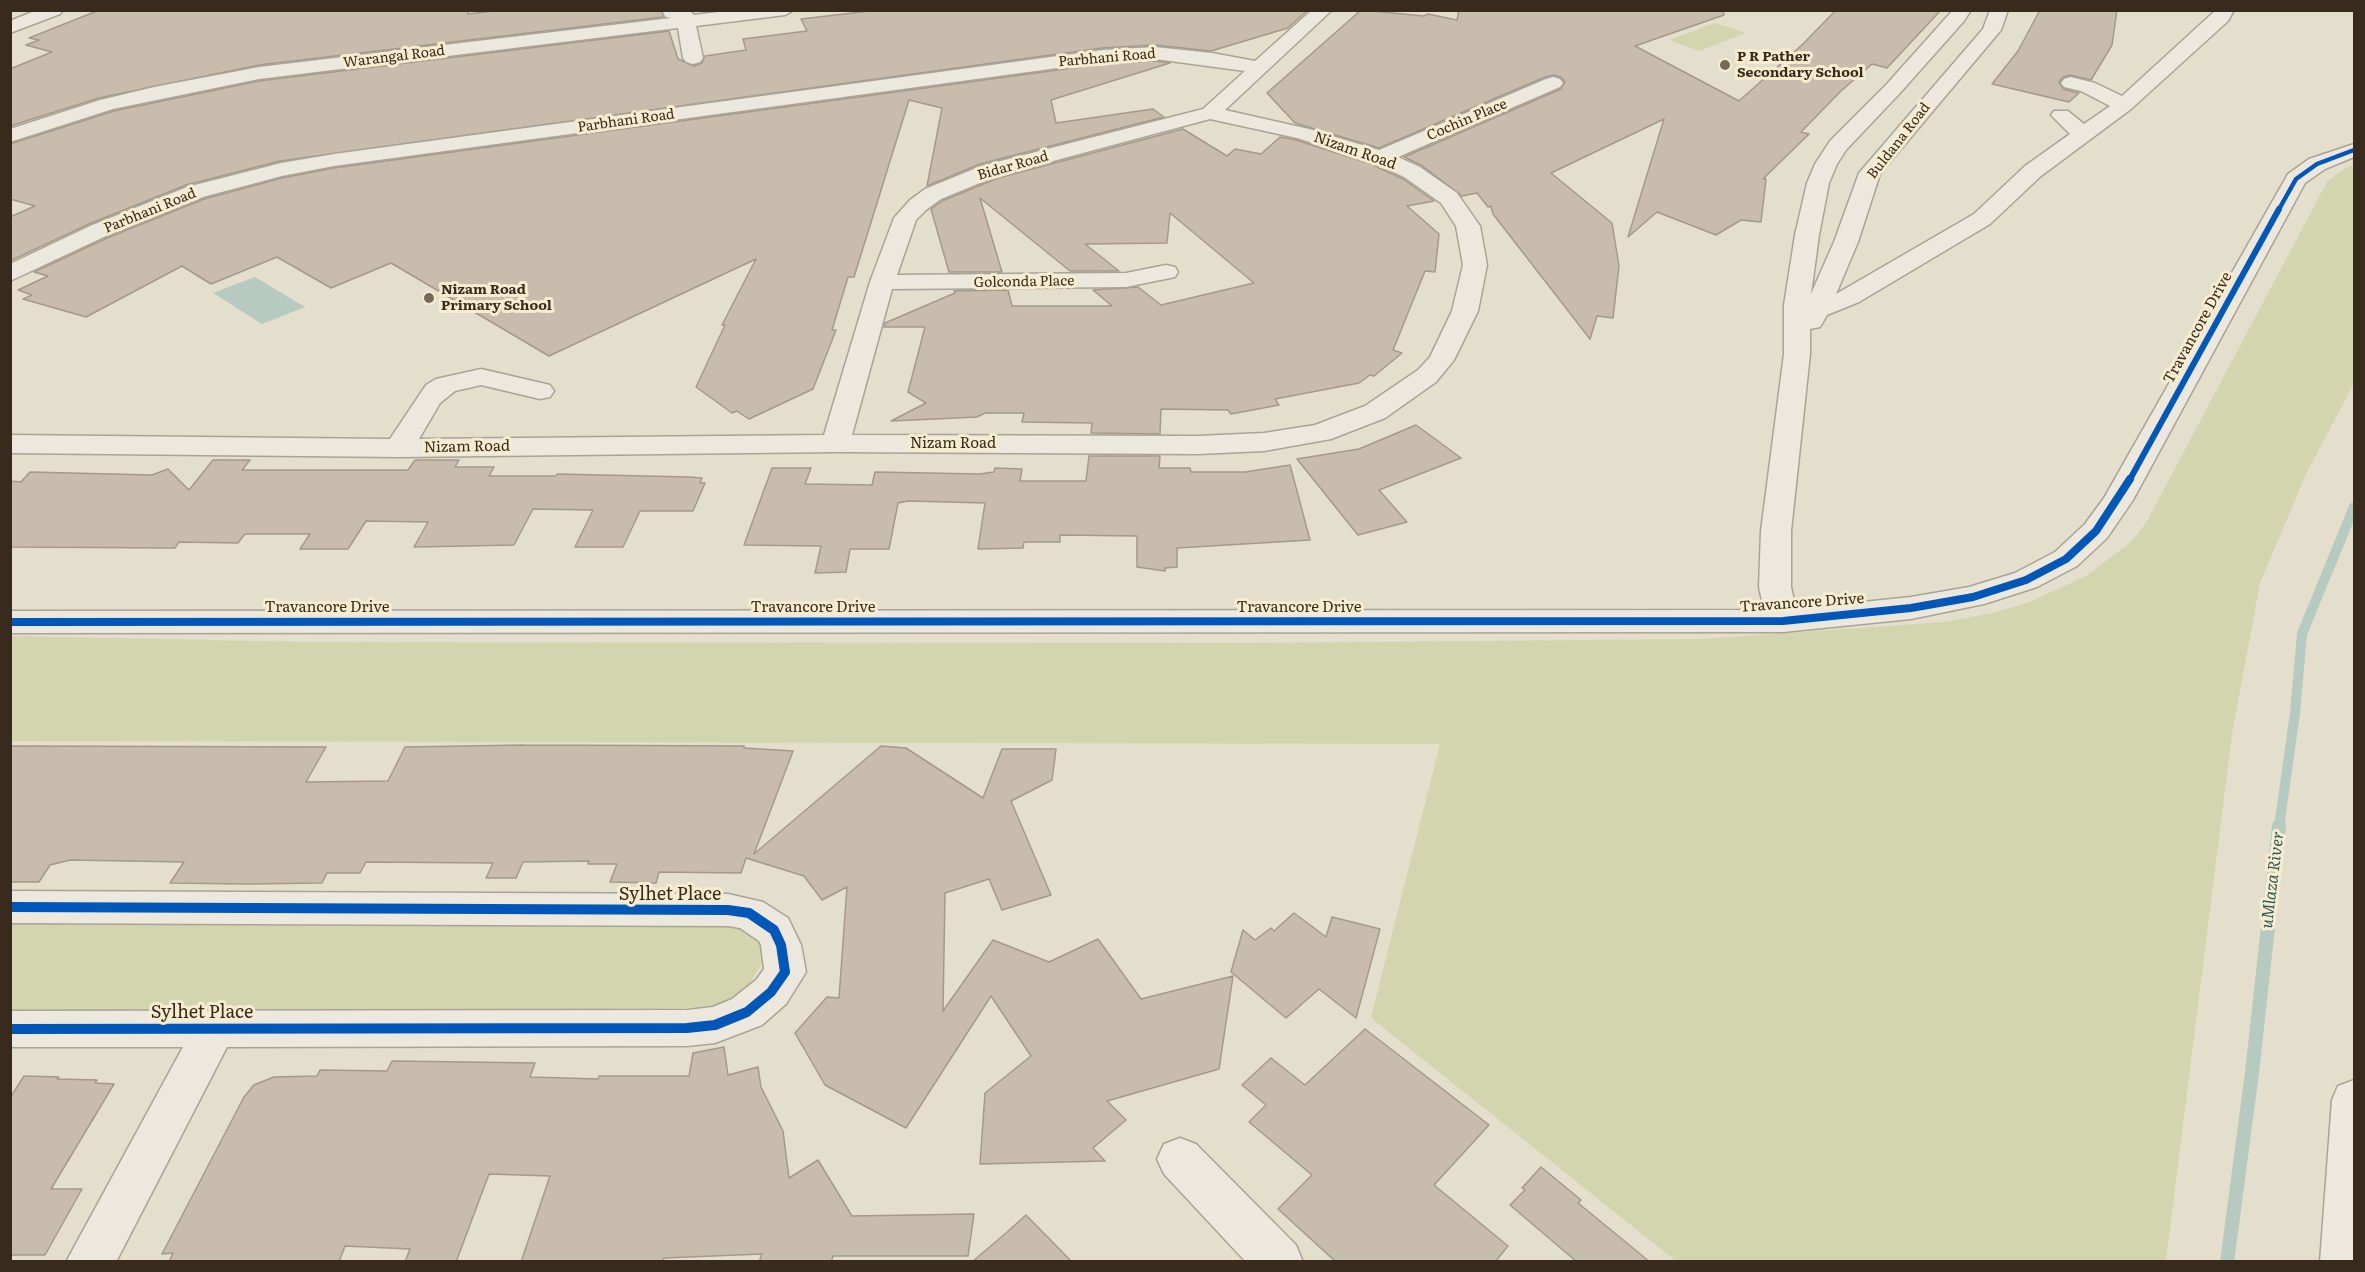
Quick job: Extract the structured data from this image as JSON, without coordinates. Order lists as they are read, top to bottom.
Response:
{
  "streets": {
    "street": [
      "Warangal Road",
      "Parbhani Road",
      "Cochin Place",
      "Buldana Road",
      "Nizam Road",
      "Bidar Road",
      "Golconda Place",
      "Travancore Drive",
      "Sylhet Place"
    ]
  },
  "crossings": [
    ["Parbhani Road", "Bidar Road"],
    ["Cochin Place", "Nizam Road"],
    ["Buldana Road", "Travancore Drive"],
    ["Nizam Road", "Bidar Road"],
    ["Bidar Road", "Golconda Place"]
  ],
  "water": ["uMlaza River"],
  "places": ["P R Pather Secondary School", "Nizam Road Primary School"]
}
